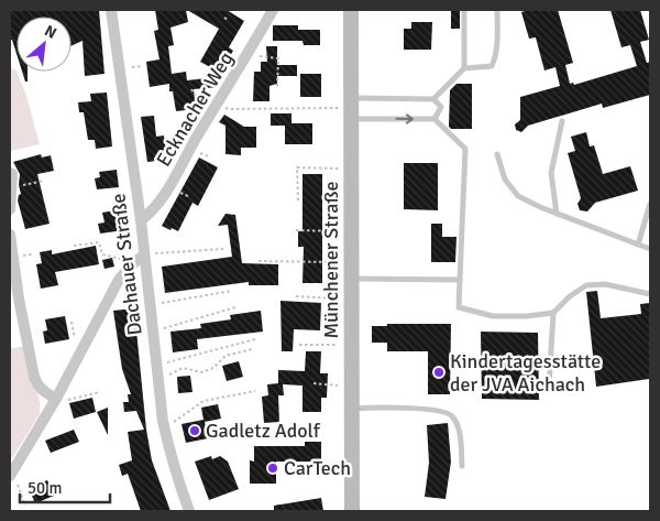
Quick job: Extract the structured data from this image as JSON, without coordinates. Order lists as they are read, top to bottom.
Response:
{
  "streets": {
    "main road": ["Münchener Straße"],
    "street": ["Ecknacher Weg", "Dachauer Straße"]
  },
  "crossings": [
    ["Ecknacher Weg", "Dachauer Straße"]
  ],
  "places": ["Kindertagesstätte der JVA Aichach", "Gadletz Adolf", "CarTech"],
  "scale_bar": "50 m",
  "north": "top right"
}
